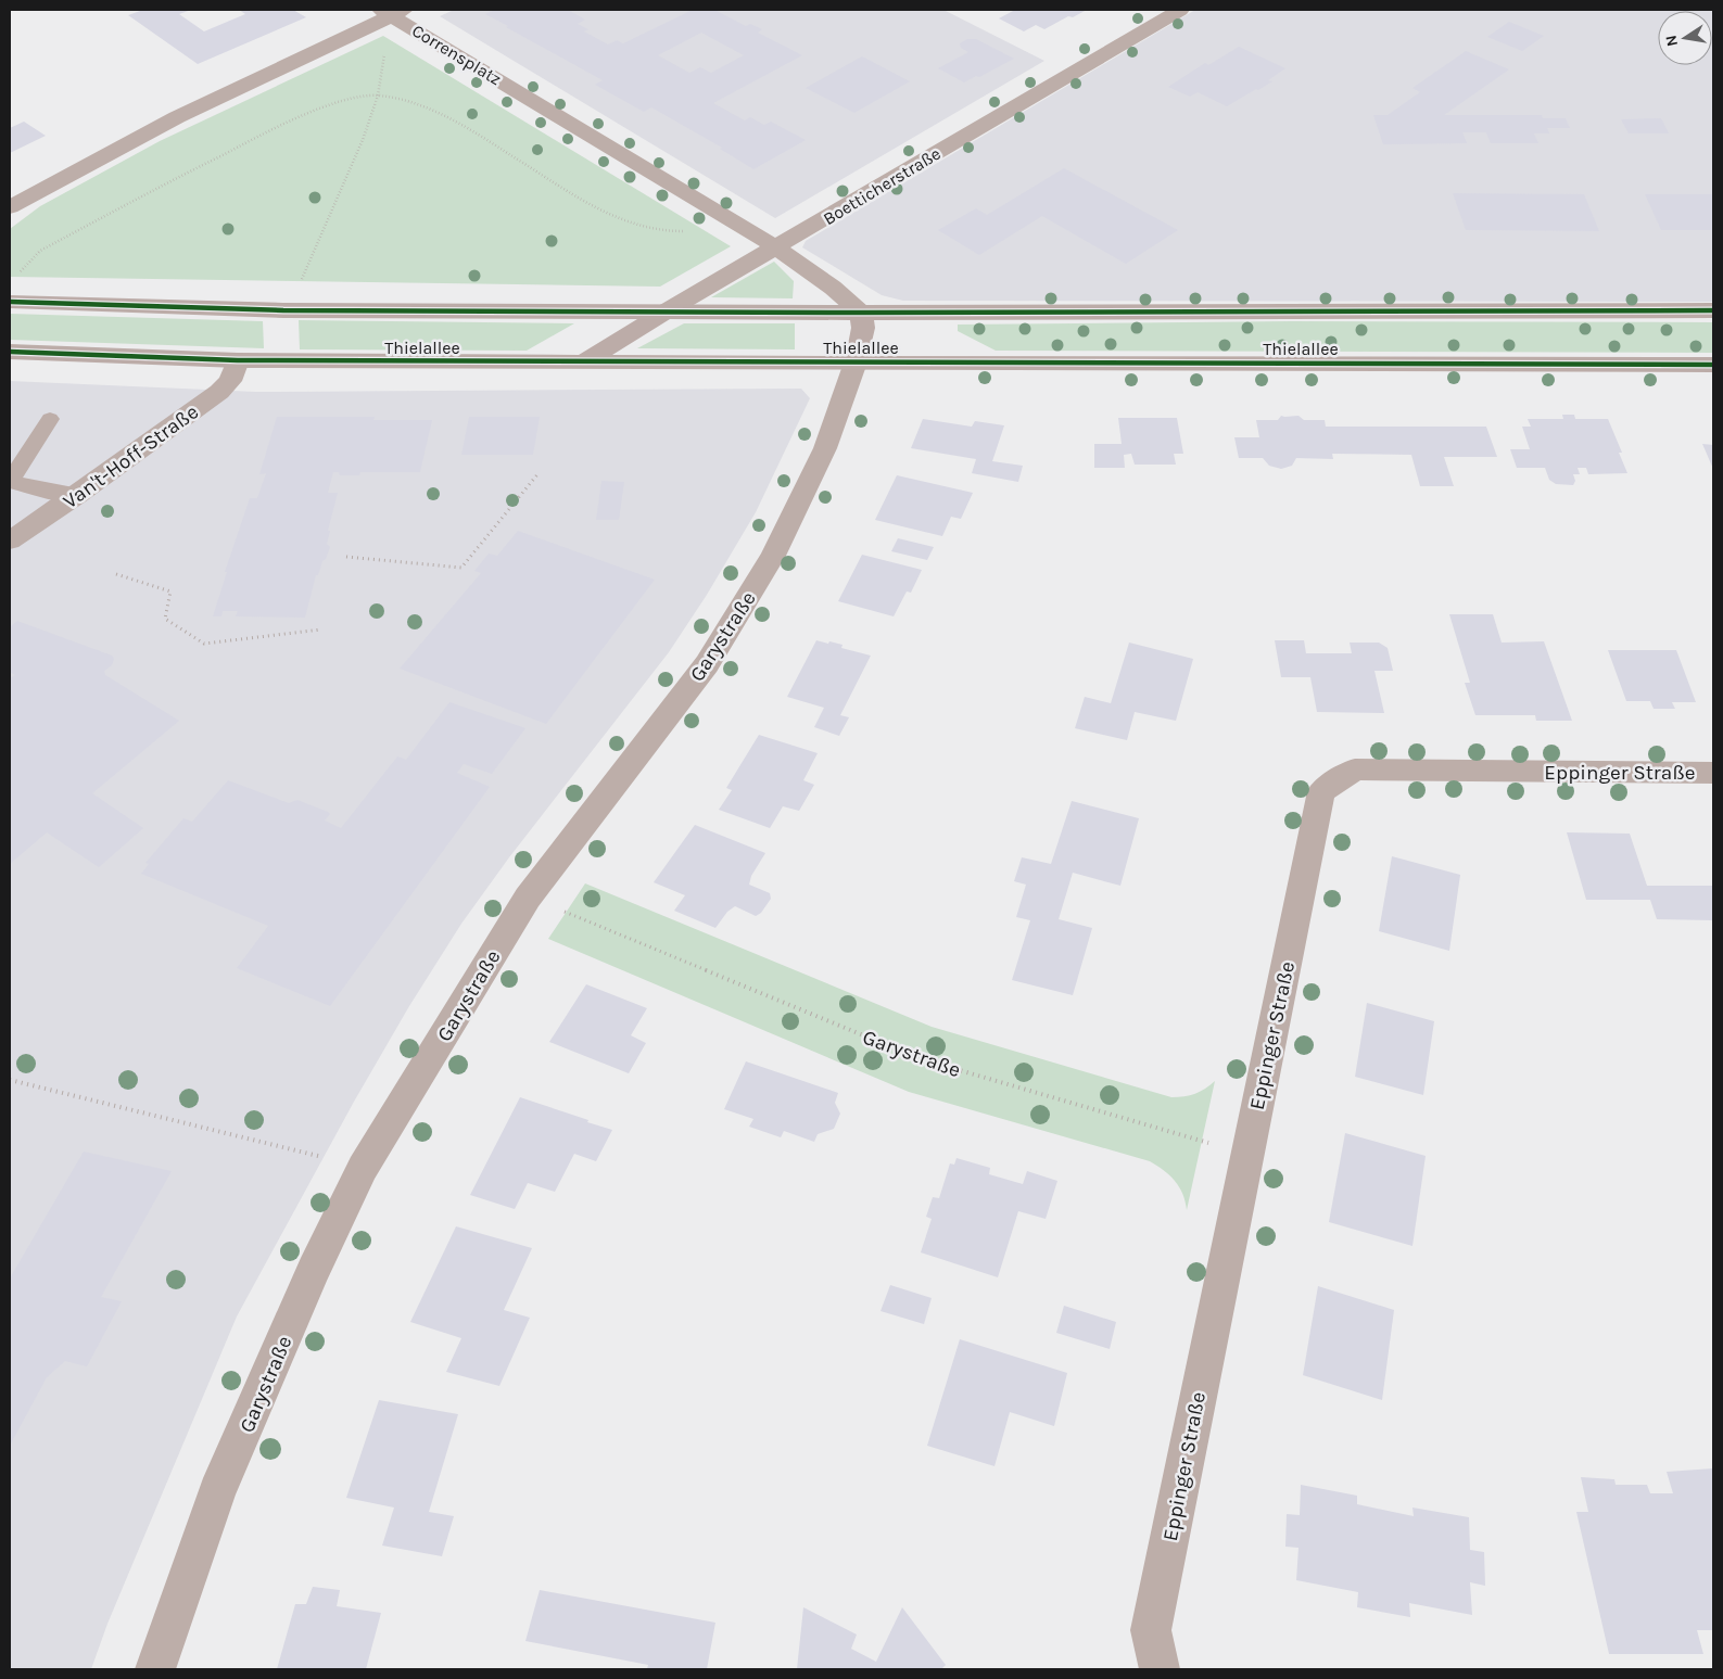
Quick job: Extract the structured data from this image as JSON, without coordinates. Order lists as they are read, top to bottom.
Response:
{
  "streets": {
    "main road": ["Boetticherstraße", "Thielallee"],
    "street": [
      "Corrensplatz",
      "Van't-Hoff-Straße",
      "Garystraße",
      "Eppinger Straße"
    ]
  },
  "crossings": [
    ["Corrensplatz", "Boetticherstraße"],
    ["Corrensplatz", "Thielallee"],
    ["Boetticherstraße", "Thielallee"],
    ["Thielallee", "Van't-Hoff-Straße"],
    ["Thielallee", "Garystraße"]
  ],
  "north": "left"
}
